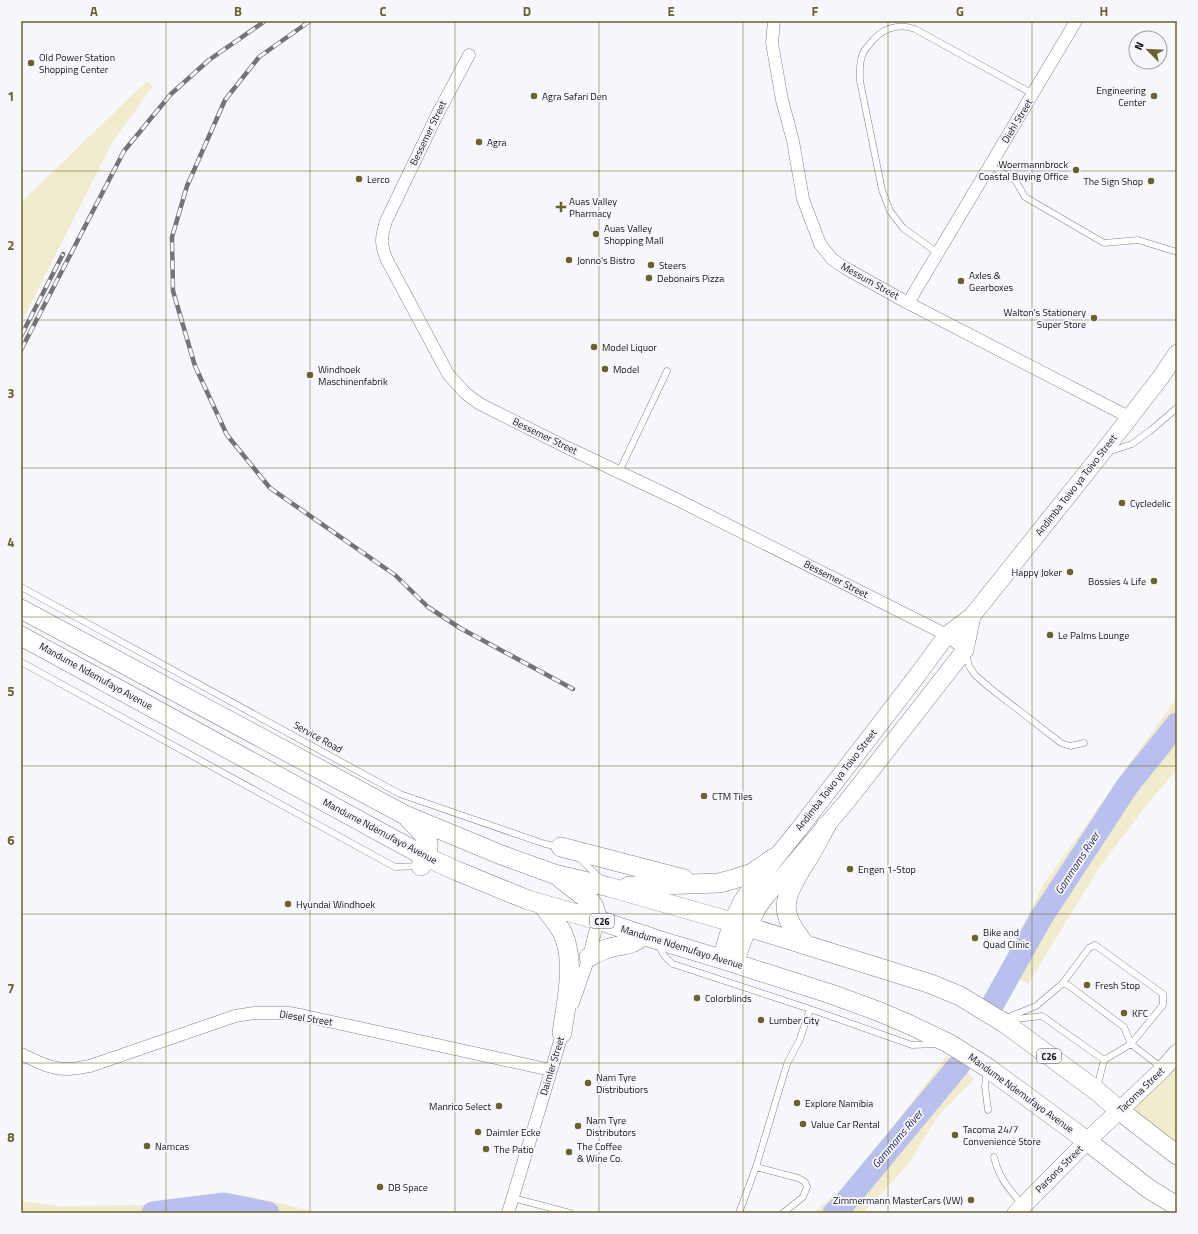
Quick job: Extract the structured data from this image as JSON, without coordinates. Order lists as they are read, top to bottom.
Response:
{
  "streets": {
    "main road": ["Mandume Ndemufayo Avenue", "C26"],
    "street": [
      "Diehl Street",
      "Bessemer Street",
      "Messum Street",
      "Andimba Toivo ya Toivo Street",
      "Diesel Street",
      "Daimler Street",
      "Tacoma Street",
      "Parsons Street"
    ],
    "lane": ["Service Road"]
  },
  "crossings": [
    ["Diehl Street", "Messum Street"],
    ["Bessemer Street", "Andimba Toivo ya Toivo Street"],
    ["Messum Street", "Andimba Toivo ya Toivo Street"],
    ["Andimba Toivo ya Toivo Street", "Mandume Ndemufayo Avenue"],
    ["Andimba Toivo ya Toivo Street", "C26"],
    ["Mandume Ndemufayo Avenue", "Daimler Street"],
    ["Mandume Ndemufayo Avenue", "Parsons Street"],
    ["Service Road", "C26"],
    ["C26", "Tacoma Street"],
    ["Diesel Street", "Daimler Street"],
    ["Tacoma Street", "Parsons Street"]
  ],
  "water": ["Gammams River"],
  "places": {
    "other": [
      "Old Power Station Shopping Center",
      "Agra Safari Den",
      "Engineering Center",
      "Agra",
      "Woermannbrock Coastal Buying Office",
      "Lerco",
      "The Sign Shop",
      "Auas Valley Shopping Mall",
      "Jonno's Bistro",
      "Steers",
      "Debonairs Pizza",
      "Axles & Gearboxes",
      "Walton's Stationery Super Store",
      "Model Liquor",
      "Model",
      "Windhoek Maschinenfabrik",
      "Cycledelic",
      "Happy Joker",
      "Bossies 4 Life",
      "Le Palms Lounge",
      "CTM Tiles",
      "Engen 1-Stop",
      "Hyundai Windhoek",
      "Bike and Quad Clinic",
      "Fresh Stop",
      "Colorblinds",
      "KFC",
      "Lumber City",
      "Nam Tyre Distributiors",
      "Explore Namibia",
      "Manrico Select",
      "Value Car Rental",
      "Nam Tyre Distributors",
      "Daimler Ecke",
      "Tacoma 24/7 Convenience Store",
      "Namcas",
      "The Patio",
      "The Coffee & Wine Co.",
      "DB Space",
      "Zimmermann MasterCars (VW)"
    ],
    "health": ["Auas Valley Pharmacy"]
  },
  "north": "top left",
  "grid": {
    "columns": [
      "A",
      "B",
      "C",
      "D",
      "E",
      "F",
      "G",
      "H"
    ],
    "rows": [
      "1",
      "2",
      "3",
      "4",
      "5",
      "6",
      "7",
      "8"
    ]
  }
}
